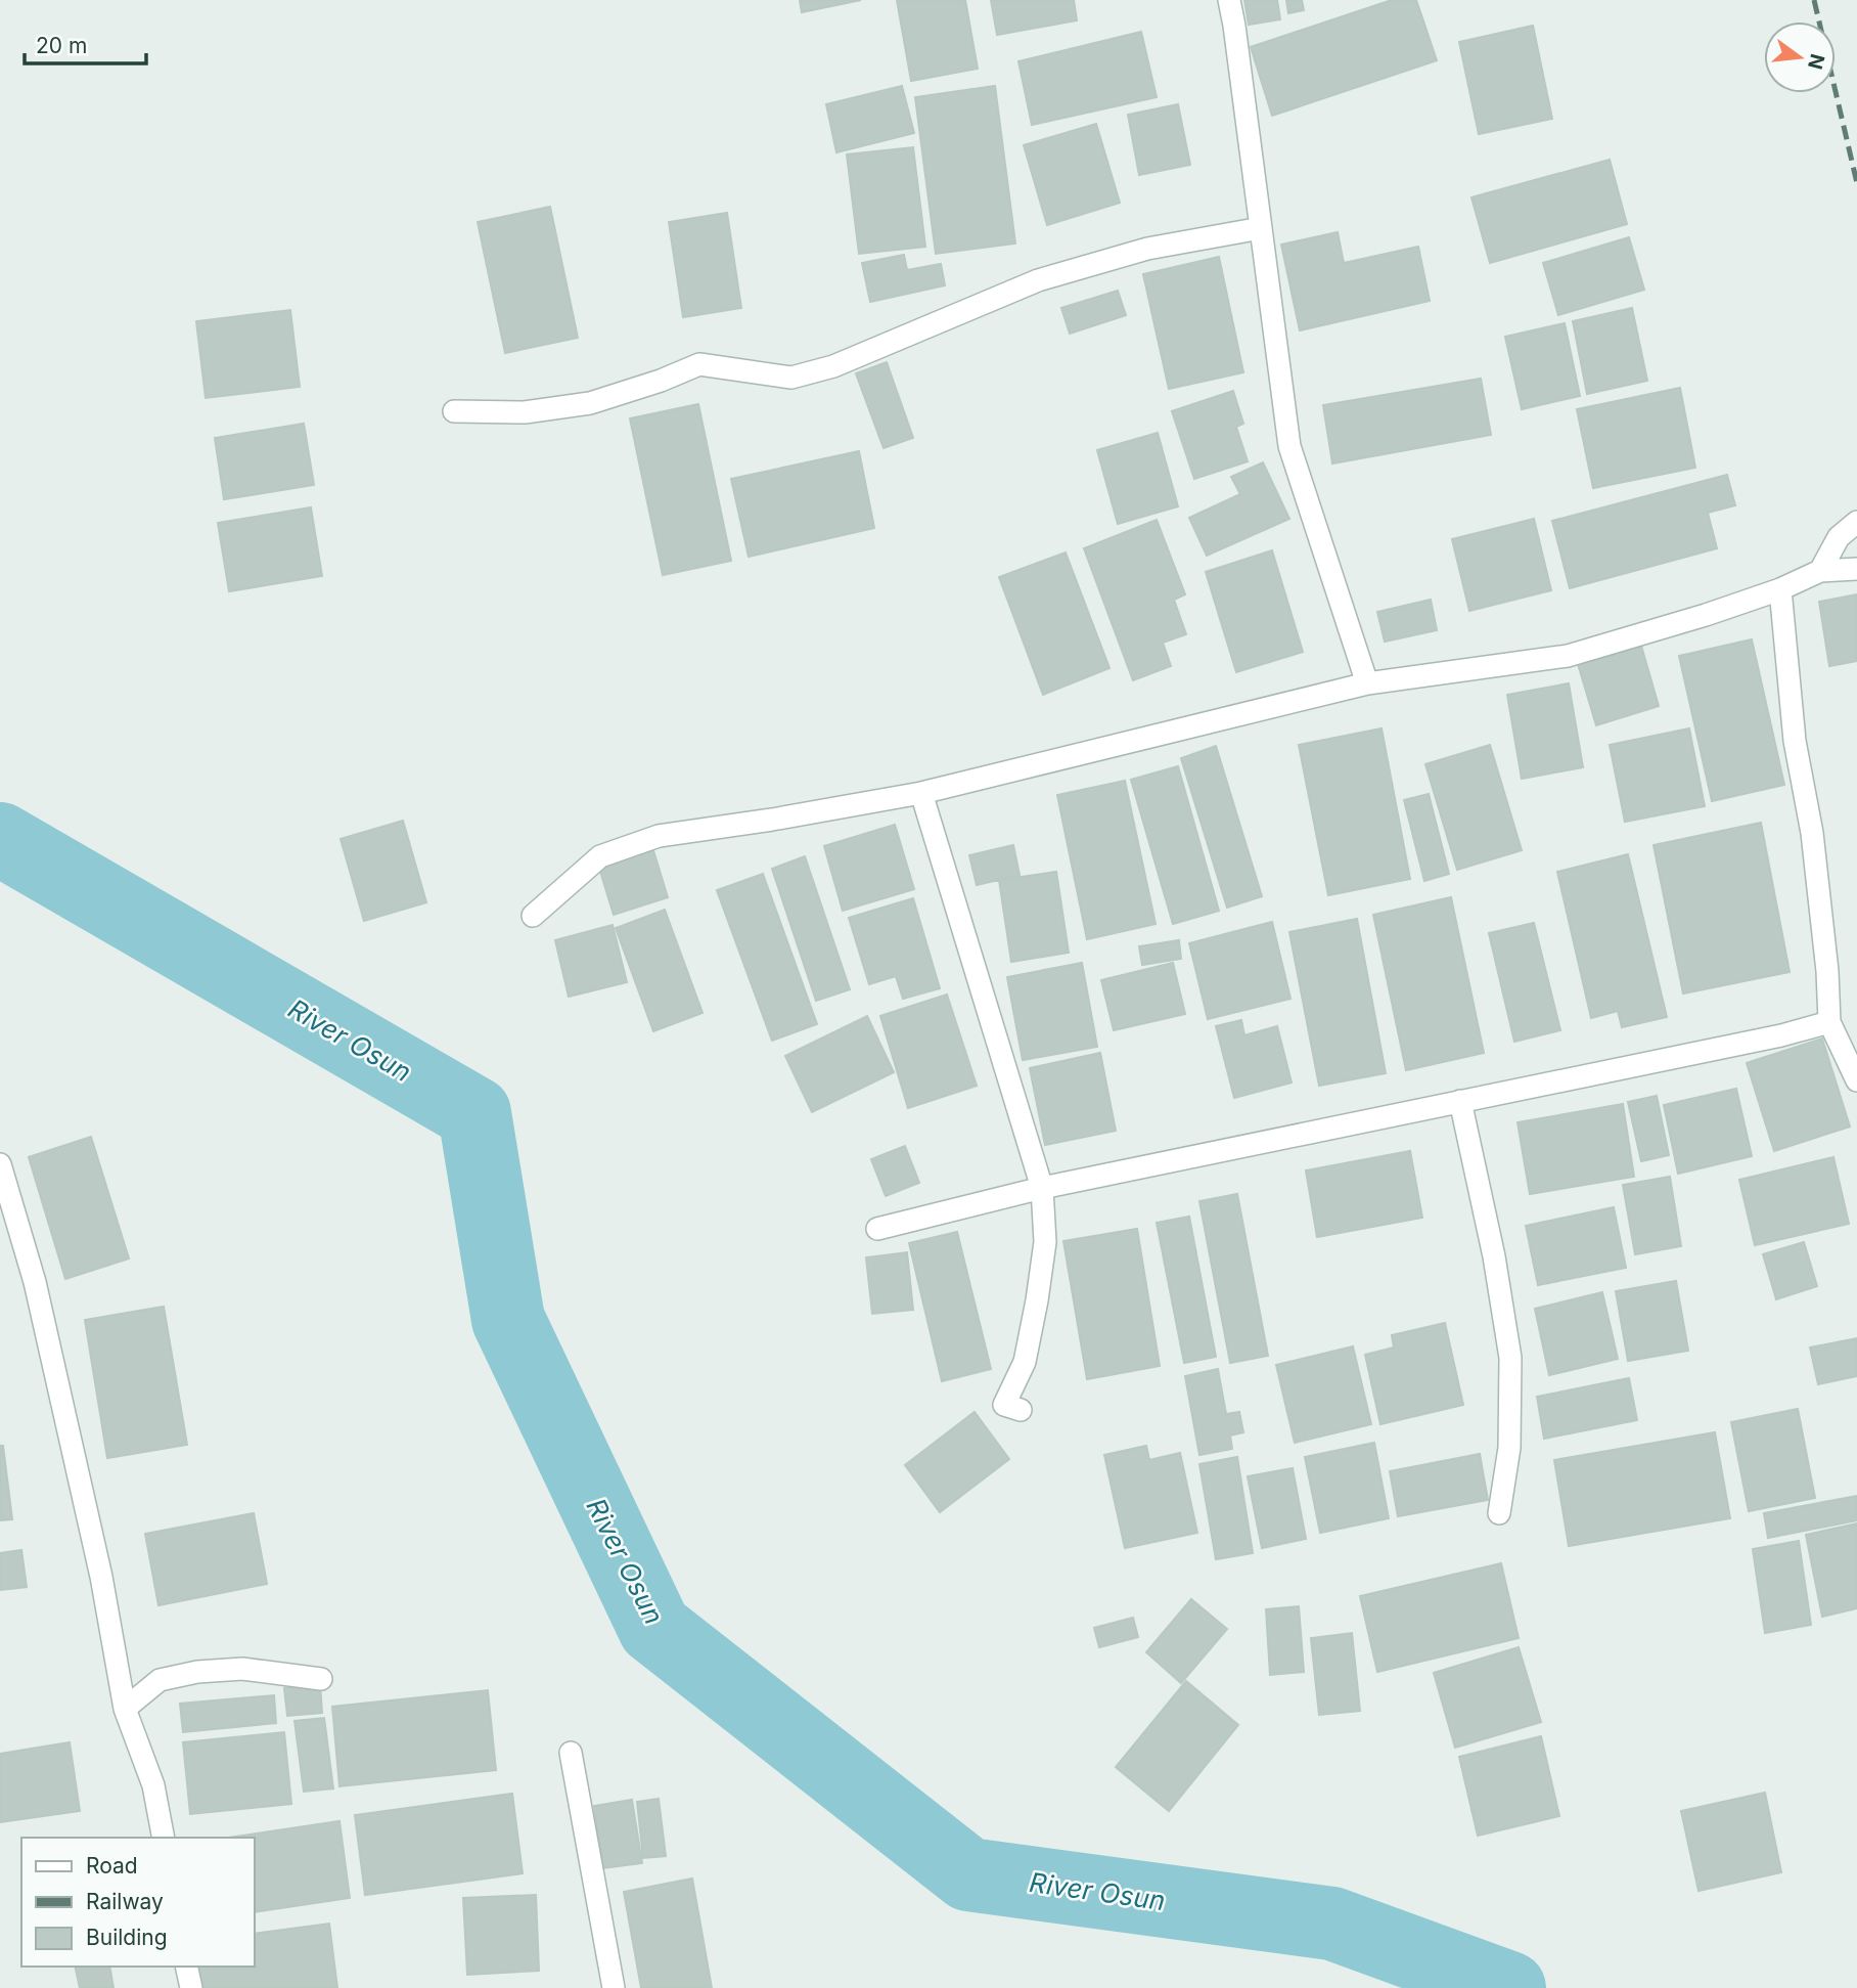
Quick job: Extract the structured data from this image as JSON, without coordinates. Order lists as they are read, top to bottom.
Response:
{
  "water": ["River Osun"],
  "legend": ["Road", "Railway", "Building"],
  "scale_bar": "20 m",
  "north": "right"
}
